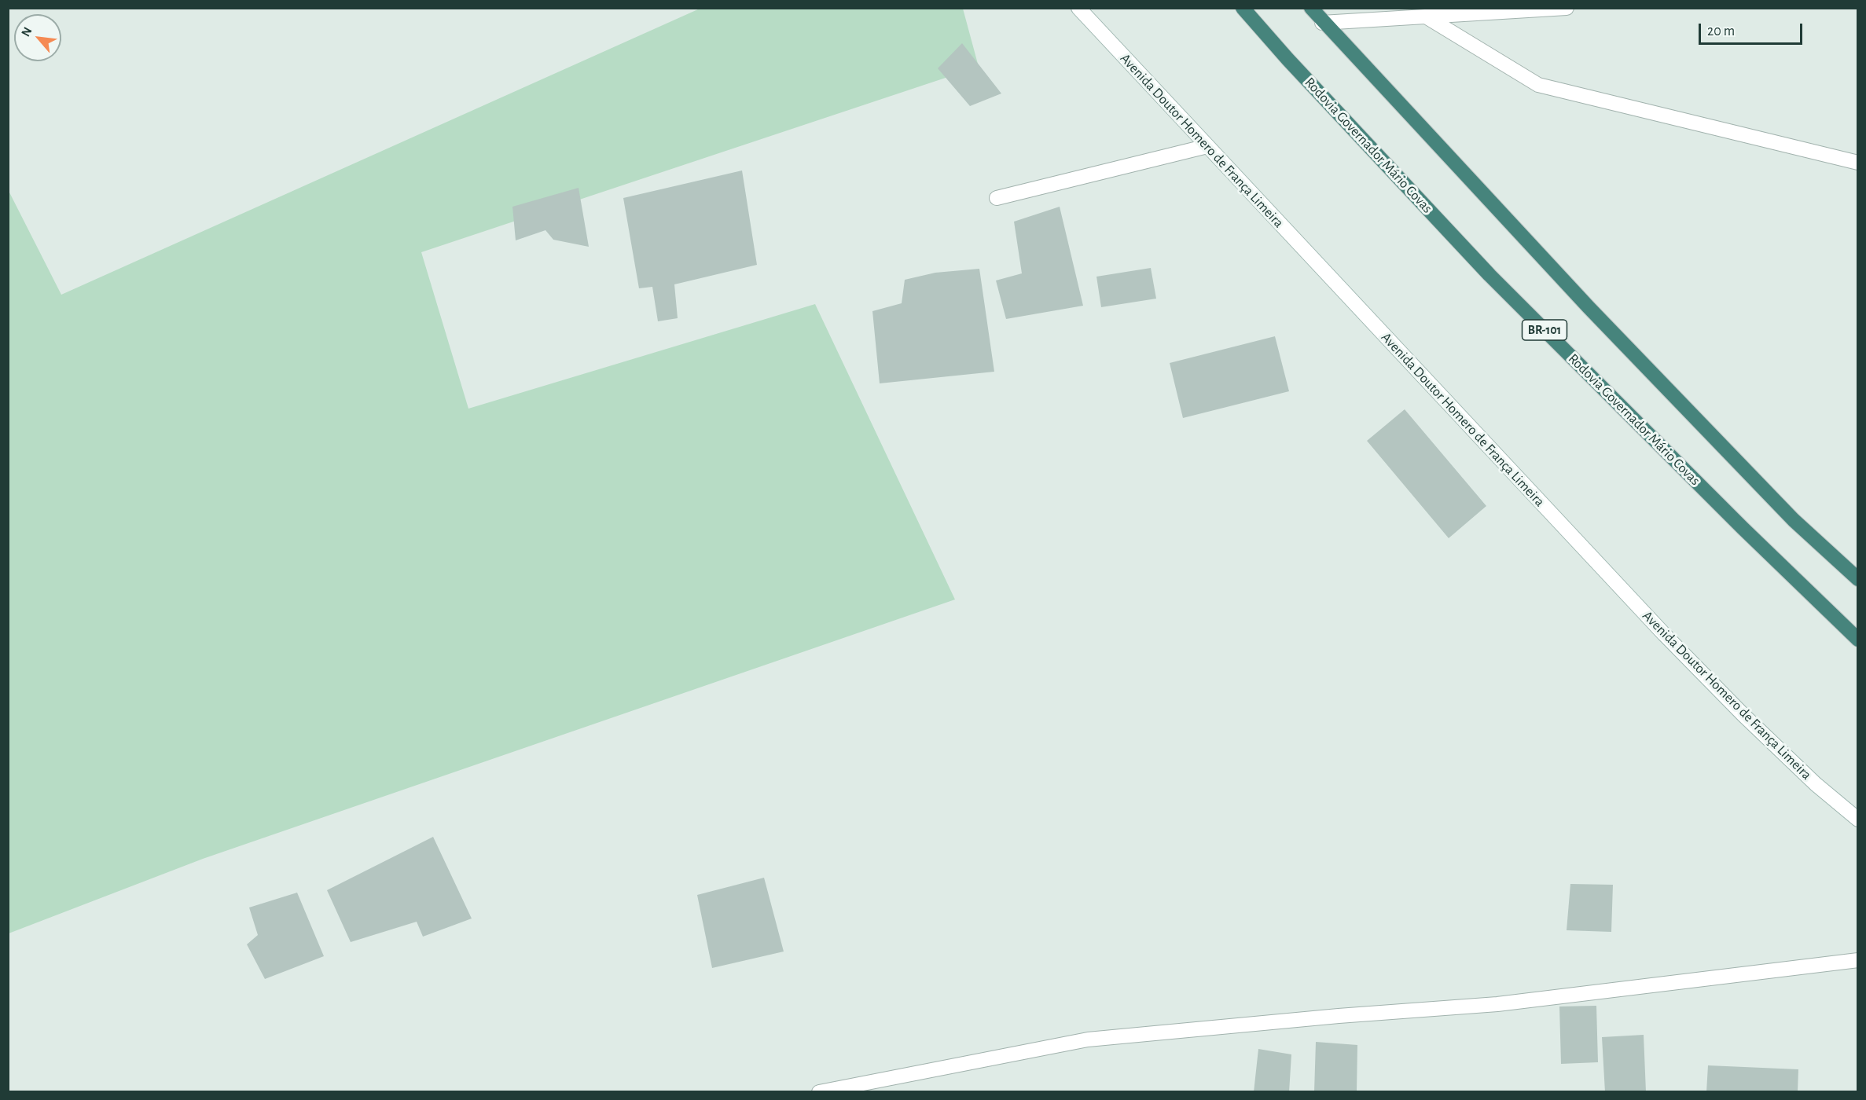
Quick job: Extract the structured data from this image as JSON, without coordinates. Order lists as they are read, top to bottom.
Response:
{
  "streets": {
    "highway": ["Rodovia Governador Mário Covas", "BR-101"],
    "street": ["Avenida Doutor Homero de França Limeira"]
  },
  "scale_bar": "20 m",
  "north": "top left"
}
